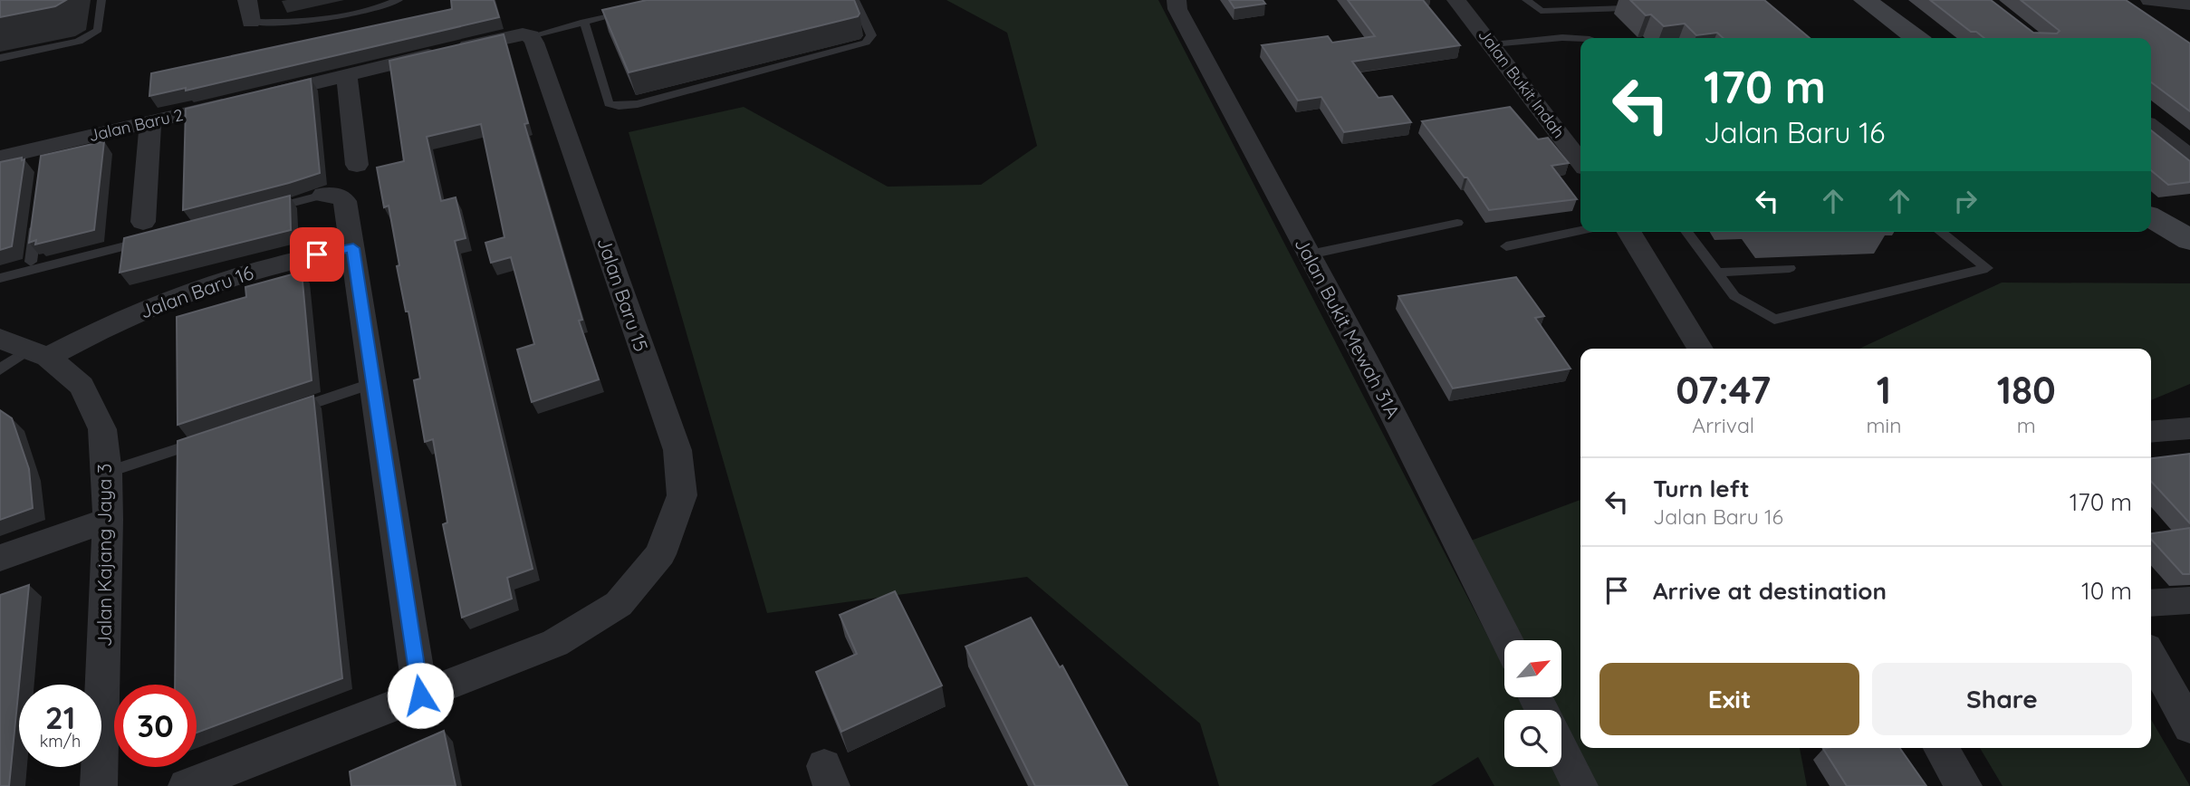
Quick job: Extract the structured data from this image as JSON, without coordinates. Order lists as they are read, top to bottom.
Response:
{
  "streets": {
    "street": [
      "Jalan Bukit Indah",
      "Jalan Baru 2",
      "Jalan Baru 16",
      "Jalan Baru 15",
      "Jalan Bukit Mewah 31A",
      "Jalan Kajang Jaya 3"
    ]
  },
  "crossings": [
    ["Jalan Baru 2", "Jalan Baru 15"],
    ["Jalan Baru 16", "Jalan Kajang Jaya 3"]
  ],
  "north": "top right",
  "page": {
    "turn": ["170 m", "Jalan Baru 16"],
    "eta": [
      "07:47",
      "Arrival",
      "1",
      "min",
      "180",
      "m"
    ],
    "list": [
      {
        "name": "Turn left",
        "note": "Jalan Baru 16",
        "value": "170 m"
      },
      {
        "name": "Arrive at destination",
        "value": "10 m"
      }
    ],
    "buttons": ["Exit", "Share"],
    "speed": "21 km/h",
    "limit": "30"
  }
}
